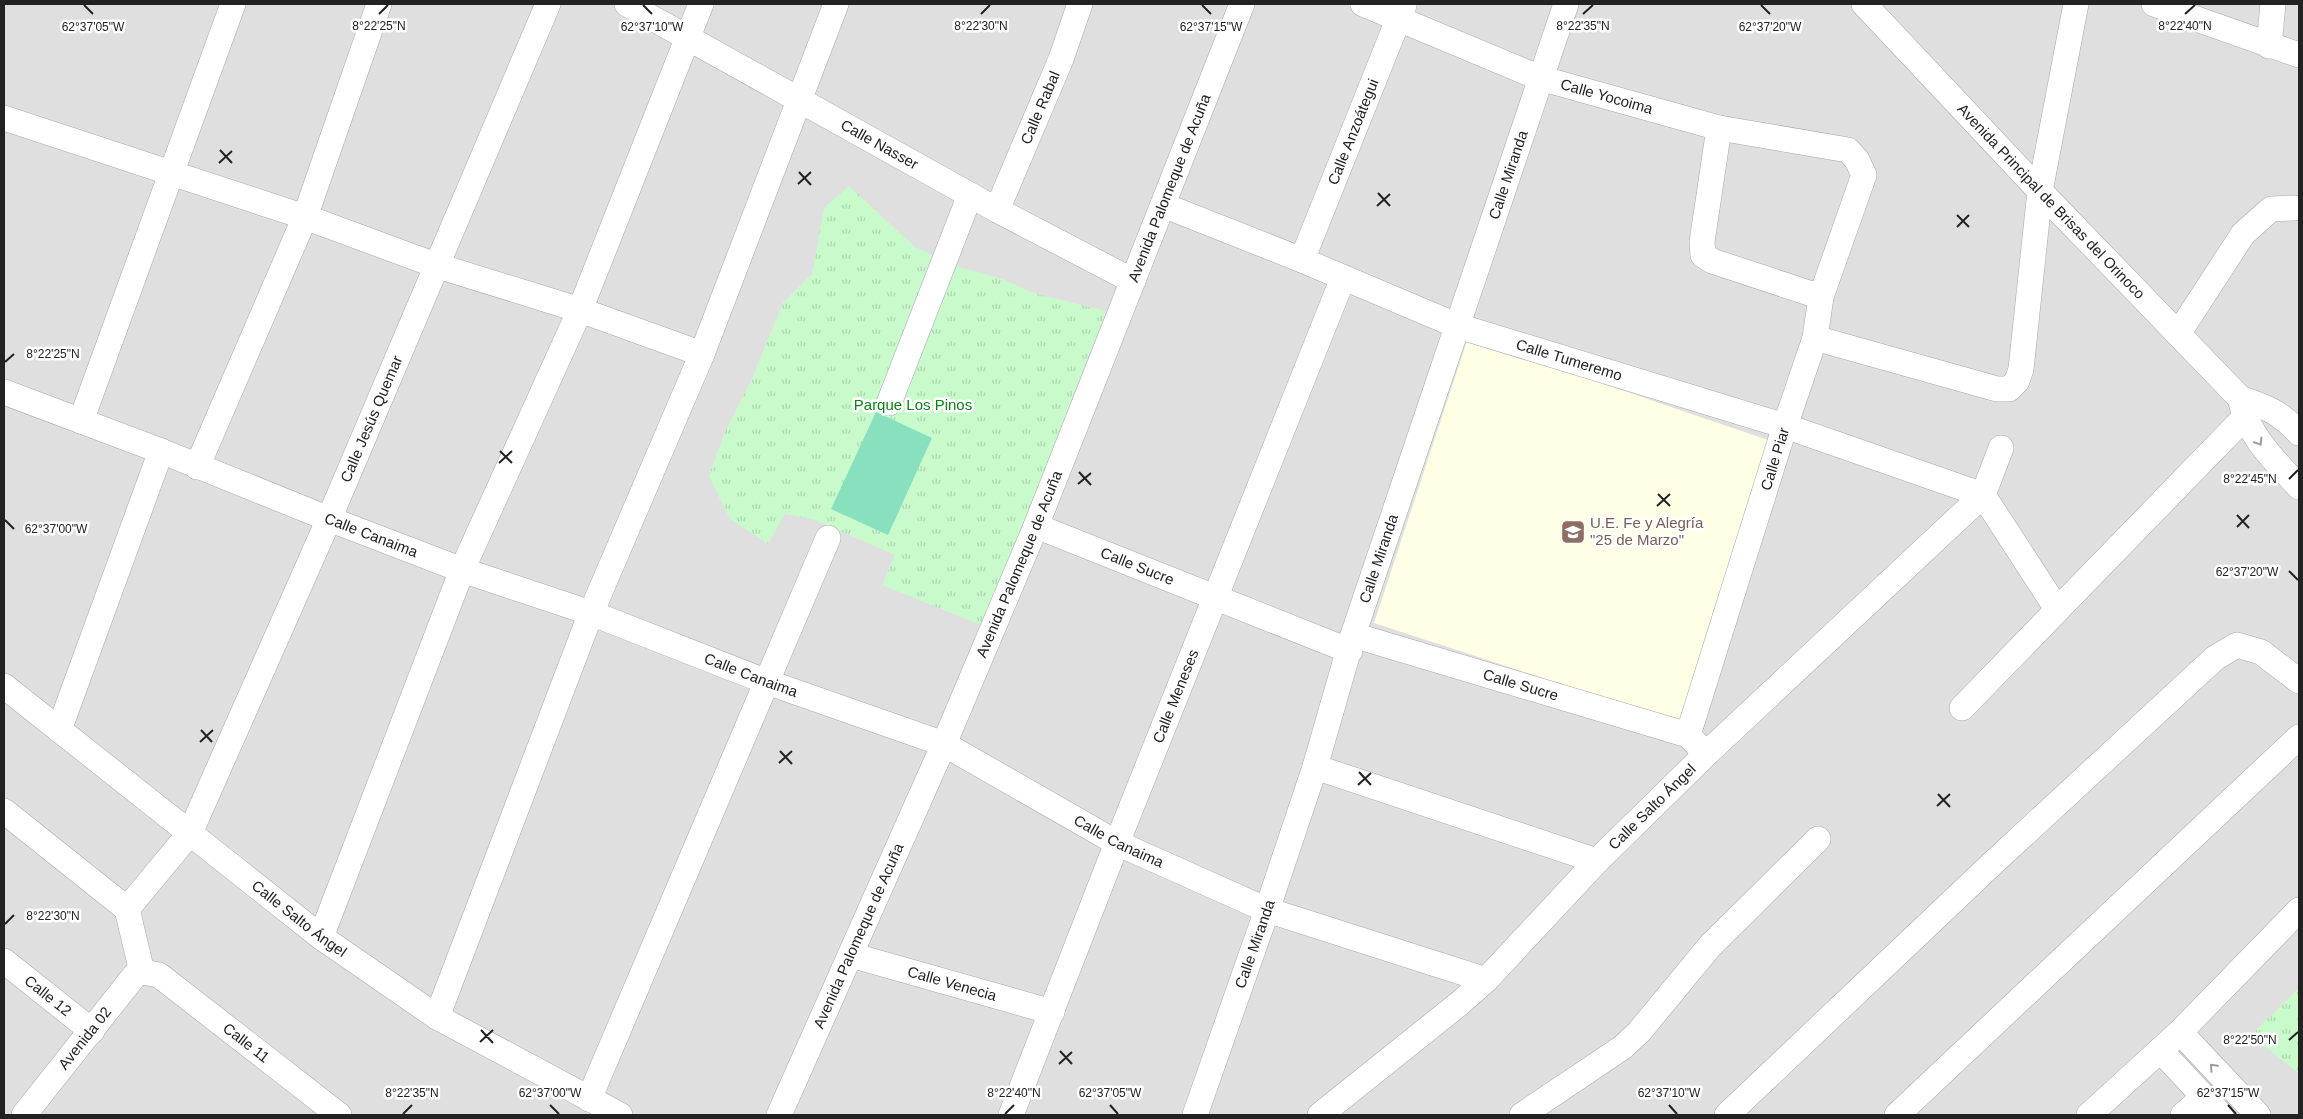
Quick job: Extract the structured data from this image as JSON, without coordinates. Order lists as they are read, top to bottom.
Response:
{
  "streets": {
    "street": [
      "Calle Yocoima",
      "Calle Rabal",
      "Calle Anzoátegui",
      "Calle Nasser",
      "Calle Miranda",
      "Avenida Palomeque de Acuña",
      "Avenida Principal de Brisas del Orinoco",
      "Calle Tumeremo",
      "Calle Jesús Quemar",
      "Calle Piar",
      "Calle Canaima",
      "Calle Sucre",
      "Calle Meneses",
      "Calle Salto Ángel",
      "Calle Venecia",
      "Calle 12",
      "Avenida 02",
      "Calle 11"
    ]
  },
  "crossings": [
    ["Calle Yocoima", "Calle Anzoátegui"],
    ["Calle Yocoima", "Calle Miranda"],
    ["Calle Yocoima", "Calle Piar"],
    ["Calle Rabal", "Calle Nasser"],
    ["Calle Anzoátegui", "Calle Tumeremo"],
    ["Calle Nasser", "Avenida Palomeque de Acuña"],
    ["Calle Miranda", "Calle Tumeremo"],
    ["Calle Miranda", "Calle Canaima"],
    ["Calle Miranda", "Calle Sucre"],
    ["Avenida Palomeque de Acuña", "Calle Tumeremo"],
    ["Avenida Palomeque de Acuña", "Calle Canaima"],
    ["Avenida Palomeque de Acuña", "Calle Sucre"],
    ["Avenida Palomeque de Acuña", "Calle Venecia"],
    ["Calle Tumeremo", "Calle Piar"],
    ["Calle Tumeremo", "Calle Meneses"],
    ["Calle Tumeremo", "Calle Salto Ángel"],
    ["Calle Jesús Quemar", "Calle Canaima"],
    ["Calle Jesús Quemar", "Calle Salto Ángel"],
    ["Calle Piar", "Calle Sucre"],
    ["Calle Canaima", "Calle Meneses"],
    ["Calle Canaima", "Calle Salto Ángel"],
    ["Calle Sucre", "Calle Meneses"],
    ["Calle Meneses", "Calle Venecia"],
    ["Calle 12", "Avenida 02"],
    ["Avenida 02", "Calle 11"]
  ],
  "parks": ["Parque Los Pinos"],
  "places": {
    "school or university": ["U.E. Fe y Alegría \"25 de Marzo\""]
  },
  "coordinates": [
    "8°22'25\"N",
    "8°22'30\"N",
    "8°22'35\"N",
    "8°22'40\"N",
    "62°37'05\"W",
    "62°37'10\"W",
    "62°37'15\"W",
    "62°37'20\"W",
    "8°22'45\"N",
    "62°37'00\"W",
    "8°22'50\"N"
  ]
}
